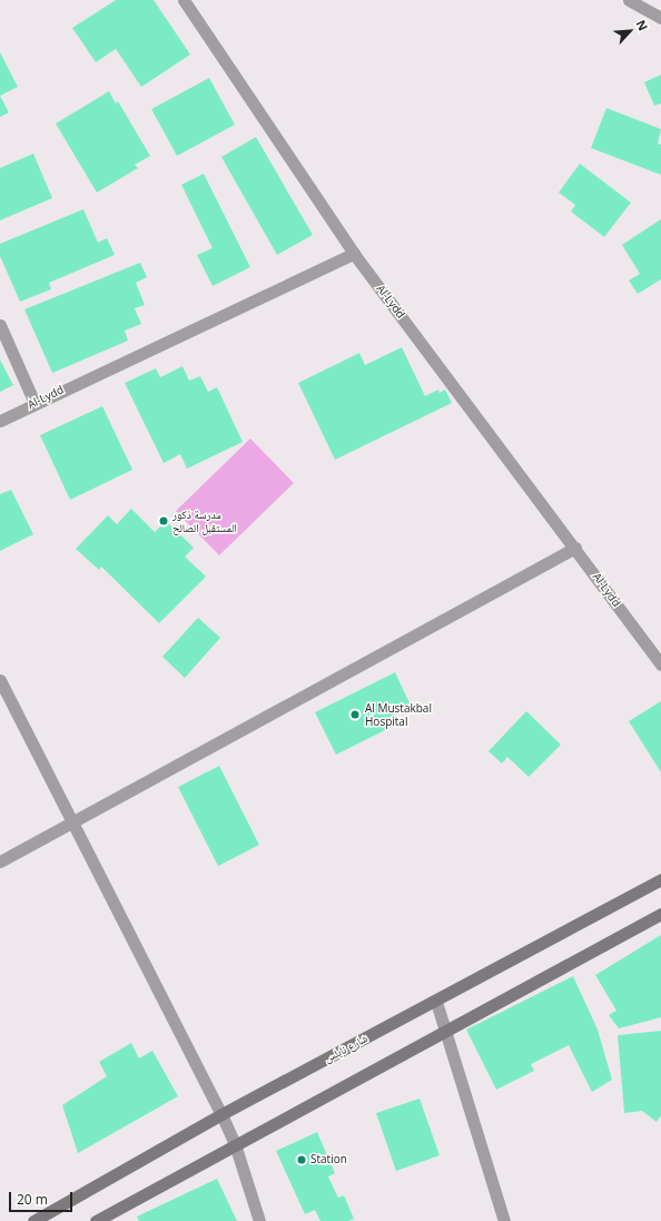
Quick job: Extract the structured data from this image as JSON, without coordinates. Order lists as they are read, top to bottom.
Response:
{
  "streets": {
    "main road": ["شارع نابلس"],
    "street": ["Al-Lydd"]
  },
  "places": ["مدرسة ذكور المستقبل الصالح", "Al Mustakbal Hospital", "Station"],
  "scale_bar": "20 m",
  "north": "top right"
}
